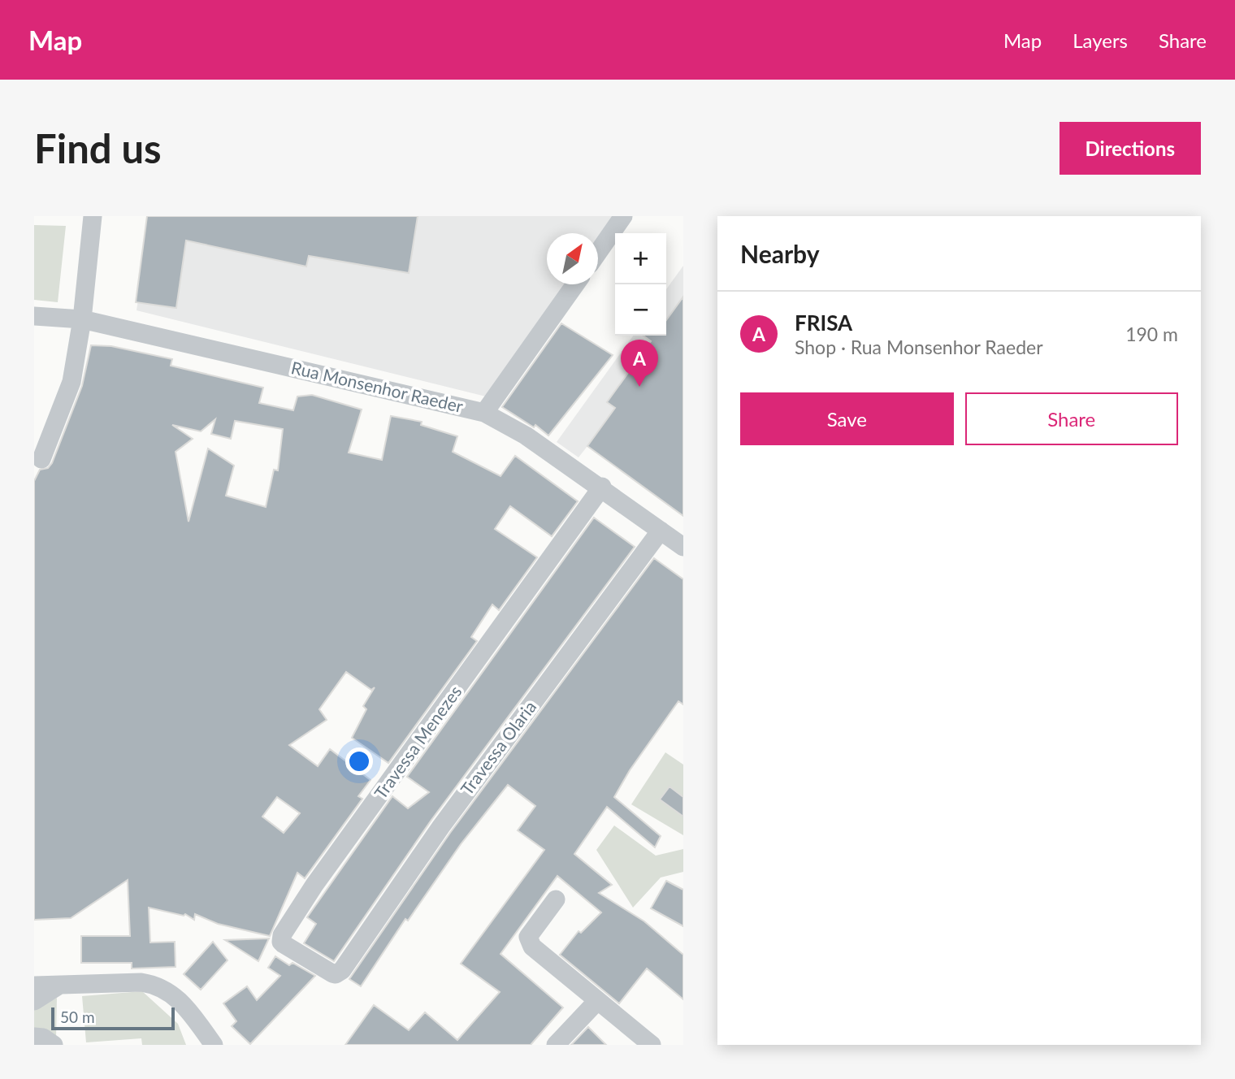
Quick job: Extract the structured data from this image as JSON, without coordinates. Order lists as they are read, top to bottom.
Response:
{
  "streets": {
    "street": ["Rua Monsenhor Raeder", "Travessa Menezes", "Travessa Olaria"]
  },
  "crossings": [
    ["Rua Monsenhor Raeder", "Travessa Menezes"],
    ["Rua Monsenhor Raeder", "Travessa Olaria"],
    ["Travessa Menezes", "Travessa Olaria"]
  ],
  "scale_bar": "50 m",
  "north": "top right",
  "page": {
    "header": "Map",
    "nav": ["Map", "Layers", "Share"],
    "buttons": [
      "Directions",
      ["Save", "Share"]
    ],
    "title": "Find us",
    "heading": "Nearby",
    "map_buttons": ["+", "−"],
    "list": [
      {
        "mark": "A",
        "name": "FRISA",
        "note": "Shop · Rua Monsenhor Raeder",
        "value": "190 m"
      }
    ],
    "pins": "A",
    "scale": "50 m"
  }
}
